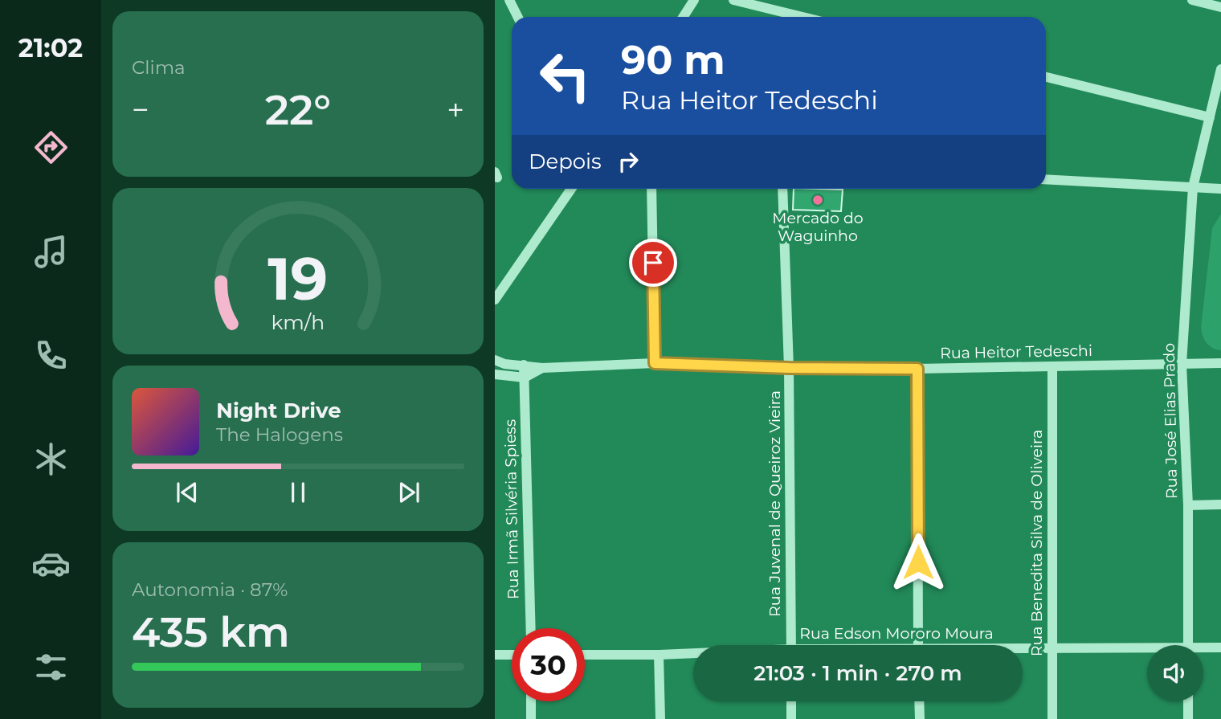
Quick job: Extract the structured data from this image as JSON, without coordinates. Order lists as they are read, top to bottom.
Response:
{
  "streets": {
    "street": [
      "Rua Heitor Tedeschi",
      "Rua José Elias Prado",
      "Rua Juvenal de Queiroz Vieira",
      "Rua Irmã Silvéria Spiess",
      "Rua Benedita Silva de Oliveira",
      "Rua Edson Mororo Moura"
    ]
  },
  "crossings": [
    ["Rua Heitor Tedeschi", "Rua José Elias Prado"],
    ["Rua Heitor Tedeschi", "Rua Juvenal de Queiroz Vieira"],
    ["Rua Heitor Tedeschi", "Rua Irmã Silvéria Spiess"],
    ["Rua Heitor Tedeschi", "Rua Benedita Silva de Oliveira"],
    ["Rua Benedita Silva de Oliveira", "Rua Edson Mororo Moura"]
  ],
  "places": ["Mercado do Waguinho"],
  "page": {
    "tabs": "21:02",
    "tile": [
      "Clima",
      ["Autonomia · 87%", "435 km"]
    ],
    "turn": ["90 m", "Rua Heitor Tedeschi"],
    "heat": ["−", "22°", "+"],
    "then": "Depois",
    "song": ["Night Drive", "The Halogens"],
    "limit": "30",
    "trip": "21:03 · 1 min · 270 m",
    "gauge": ["19", "km/h"]
  }
}
